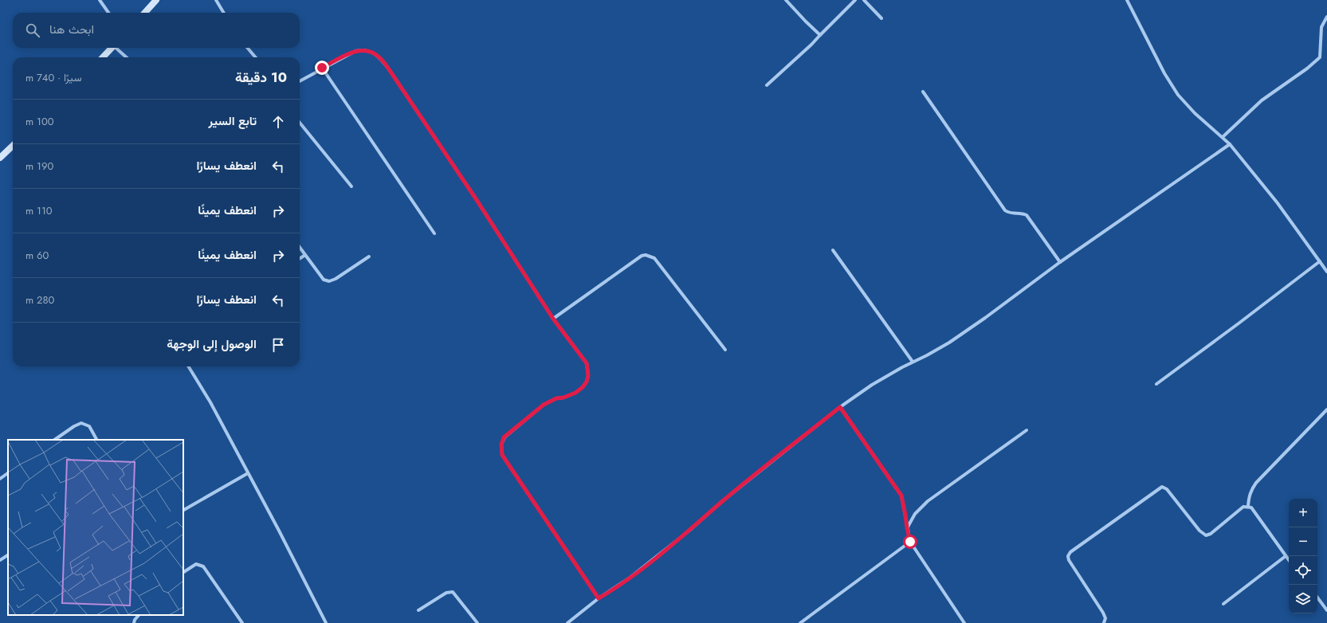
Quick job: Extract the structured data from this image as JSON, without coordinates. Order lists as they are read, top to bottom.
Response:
{
  "page": {
    "search": "ابحث هنا",
    "heading": ["10 دقيقة", "سيرًا · 740 m"],
    "list": [
      ["تابع السير", "100 m"],
      ["انعطف يسارًا", "190 m"],
      ["انعطف يمينًا", "110 m"],
      ["انعطف يمينًا", "60 m"],
      ["انعطف يسارًا", "280 m"],
      "الوصول إلى الوجهة"
    ],
    "map_buttons": ["+", "−"]
  }
}
